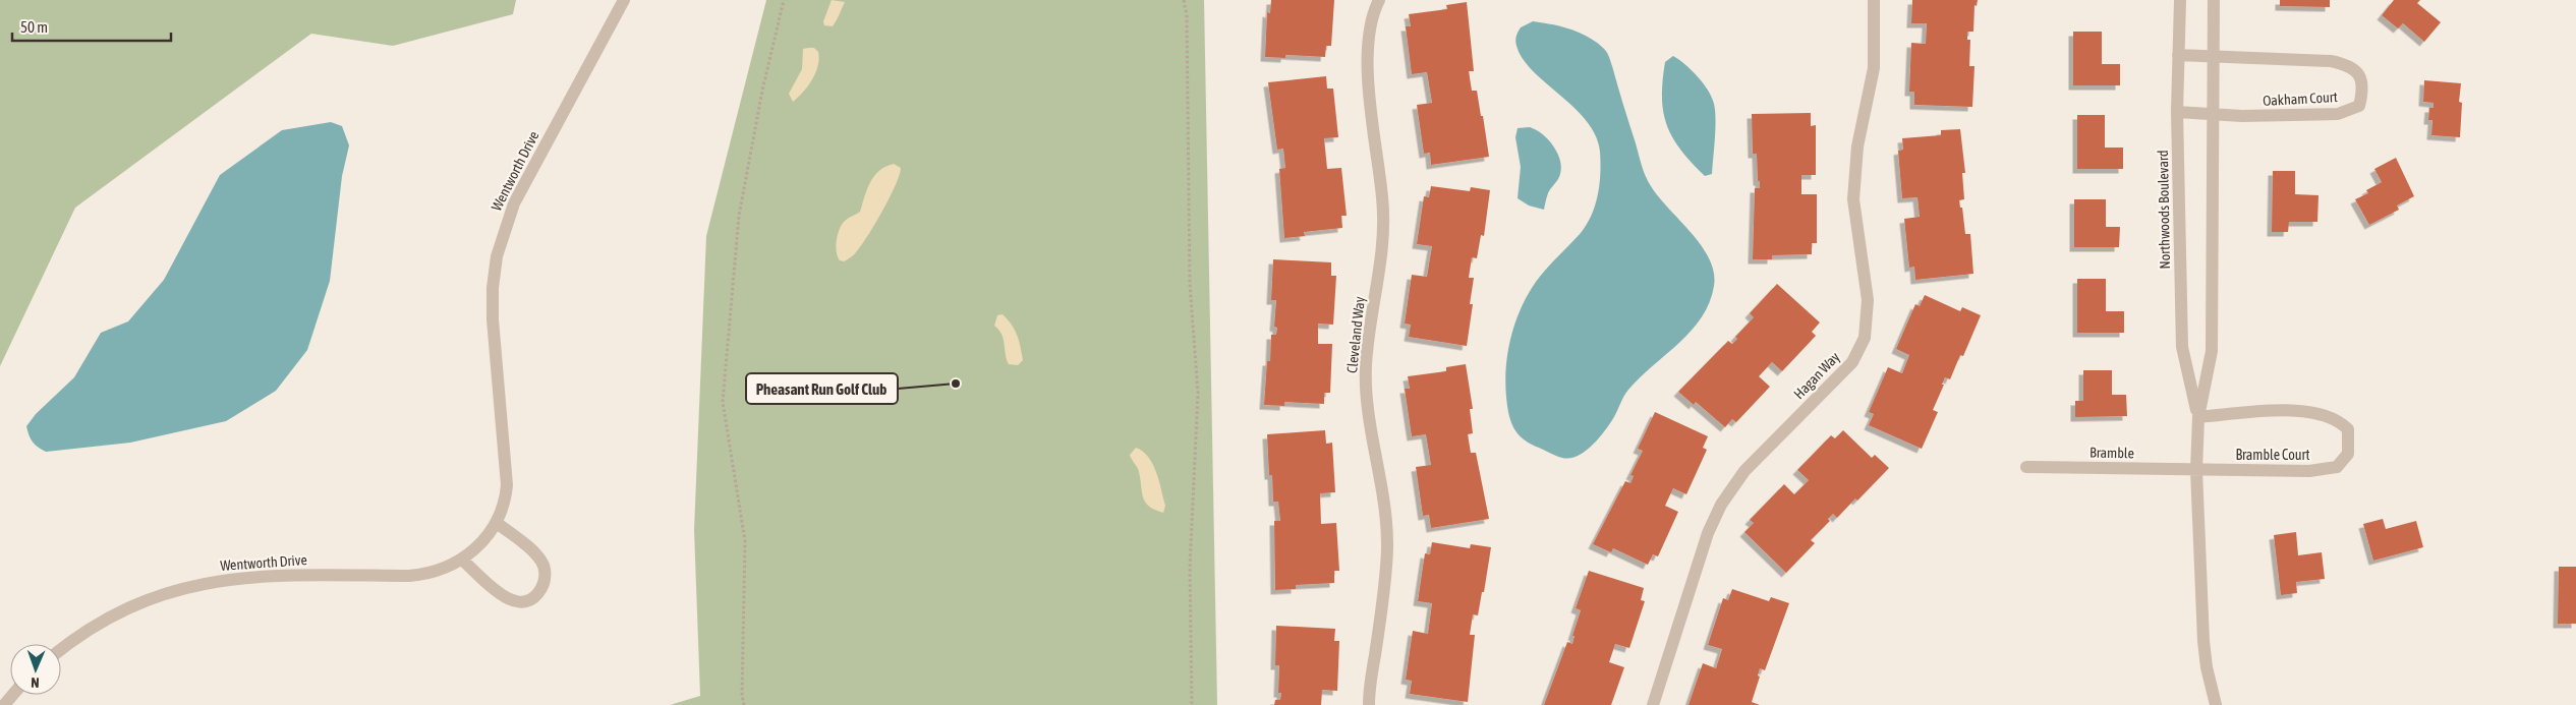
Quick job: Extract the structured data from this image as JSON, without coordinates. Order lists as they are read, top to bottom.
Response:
{
  "streets": {
    "street": [
      "Oakham Court",
      "Wentworth Drive",
      "Northwoods Boulevard",
      "Cleveland Way",
      "Hagan Way",
      "Bramble",
      "Bramble Court"
    ]
  },
  "crossings": [
    ["Oakham Court", "Northwoods Boulevard"],
    ["Northwoods Boulevard", "Bramble"],
    ["Northwoods Boulevard", "Bramble Court"],
    ["Bramble", "Bramble Court"]
  ],
  "places": ["Pheasant Run Golf Club"],
  "scale_bar": "50 m",
  "north": "bottom"
}
